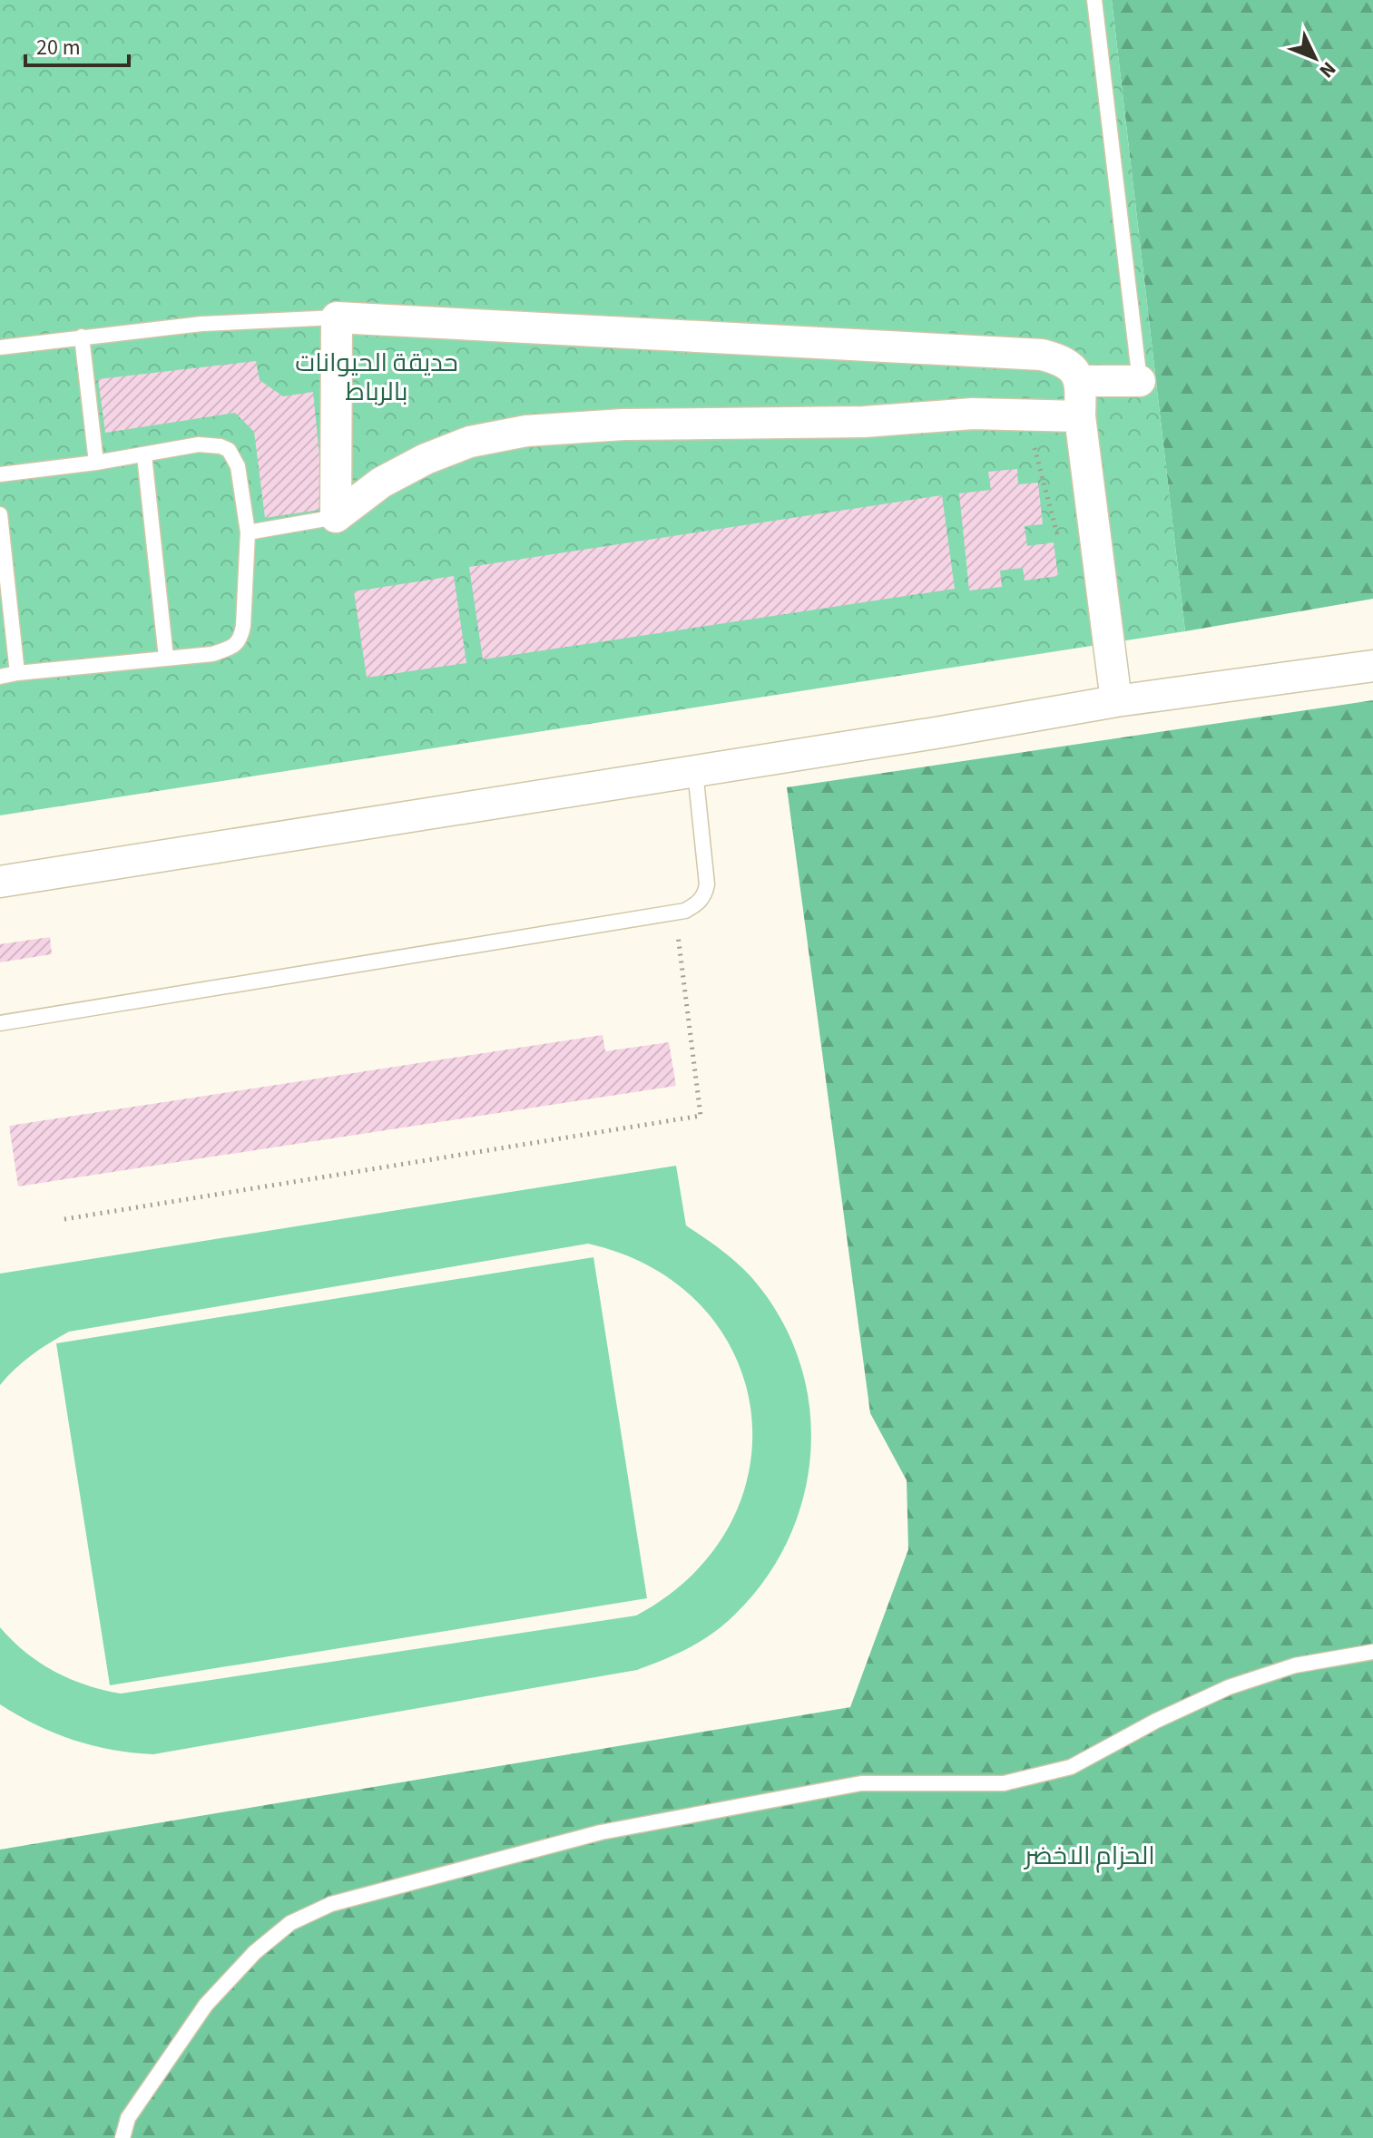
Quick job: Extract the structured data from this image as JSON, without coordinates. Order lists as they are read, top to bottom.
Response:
{
  "parks": ["حديقة الحيوانات بالرباط", "الحزام الاخضر"],
  "scale_bar": "20 m",
  "north": "bottom right"
}
